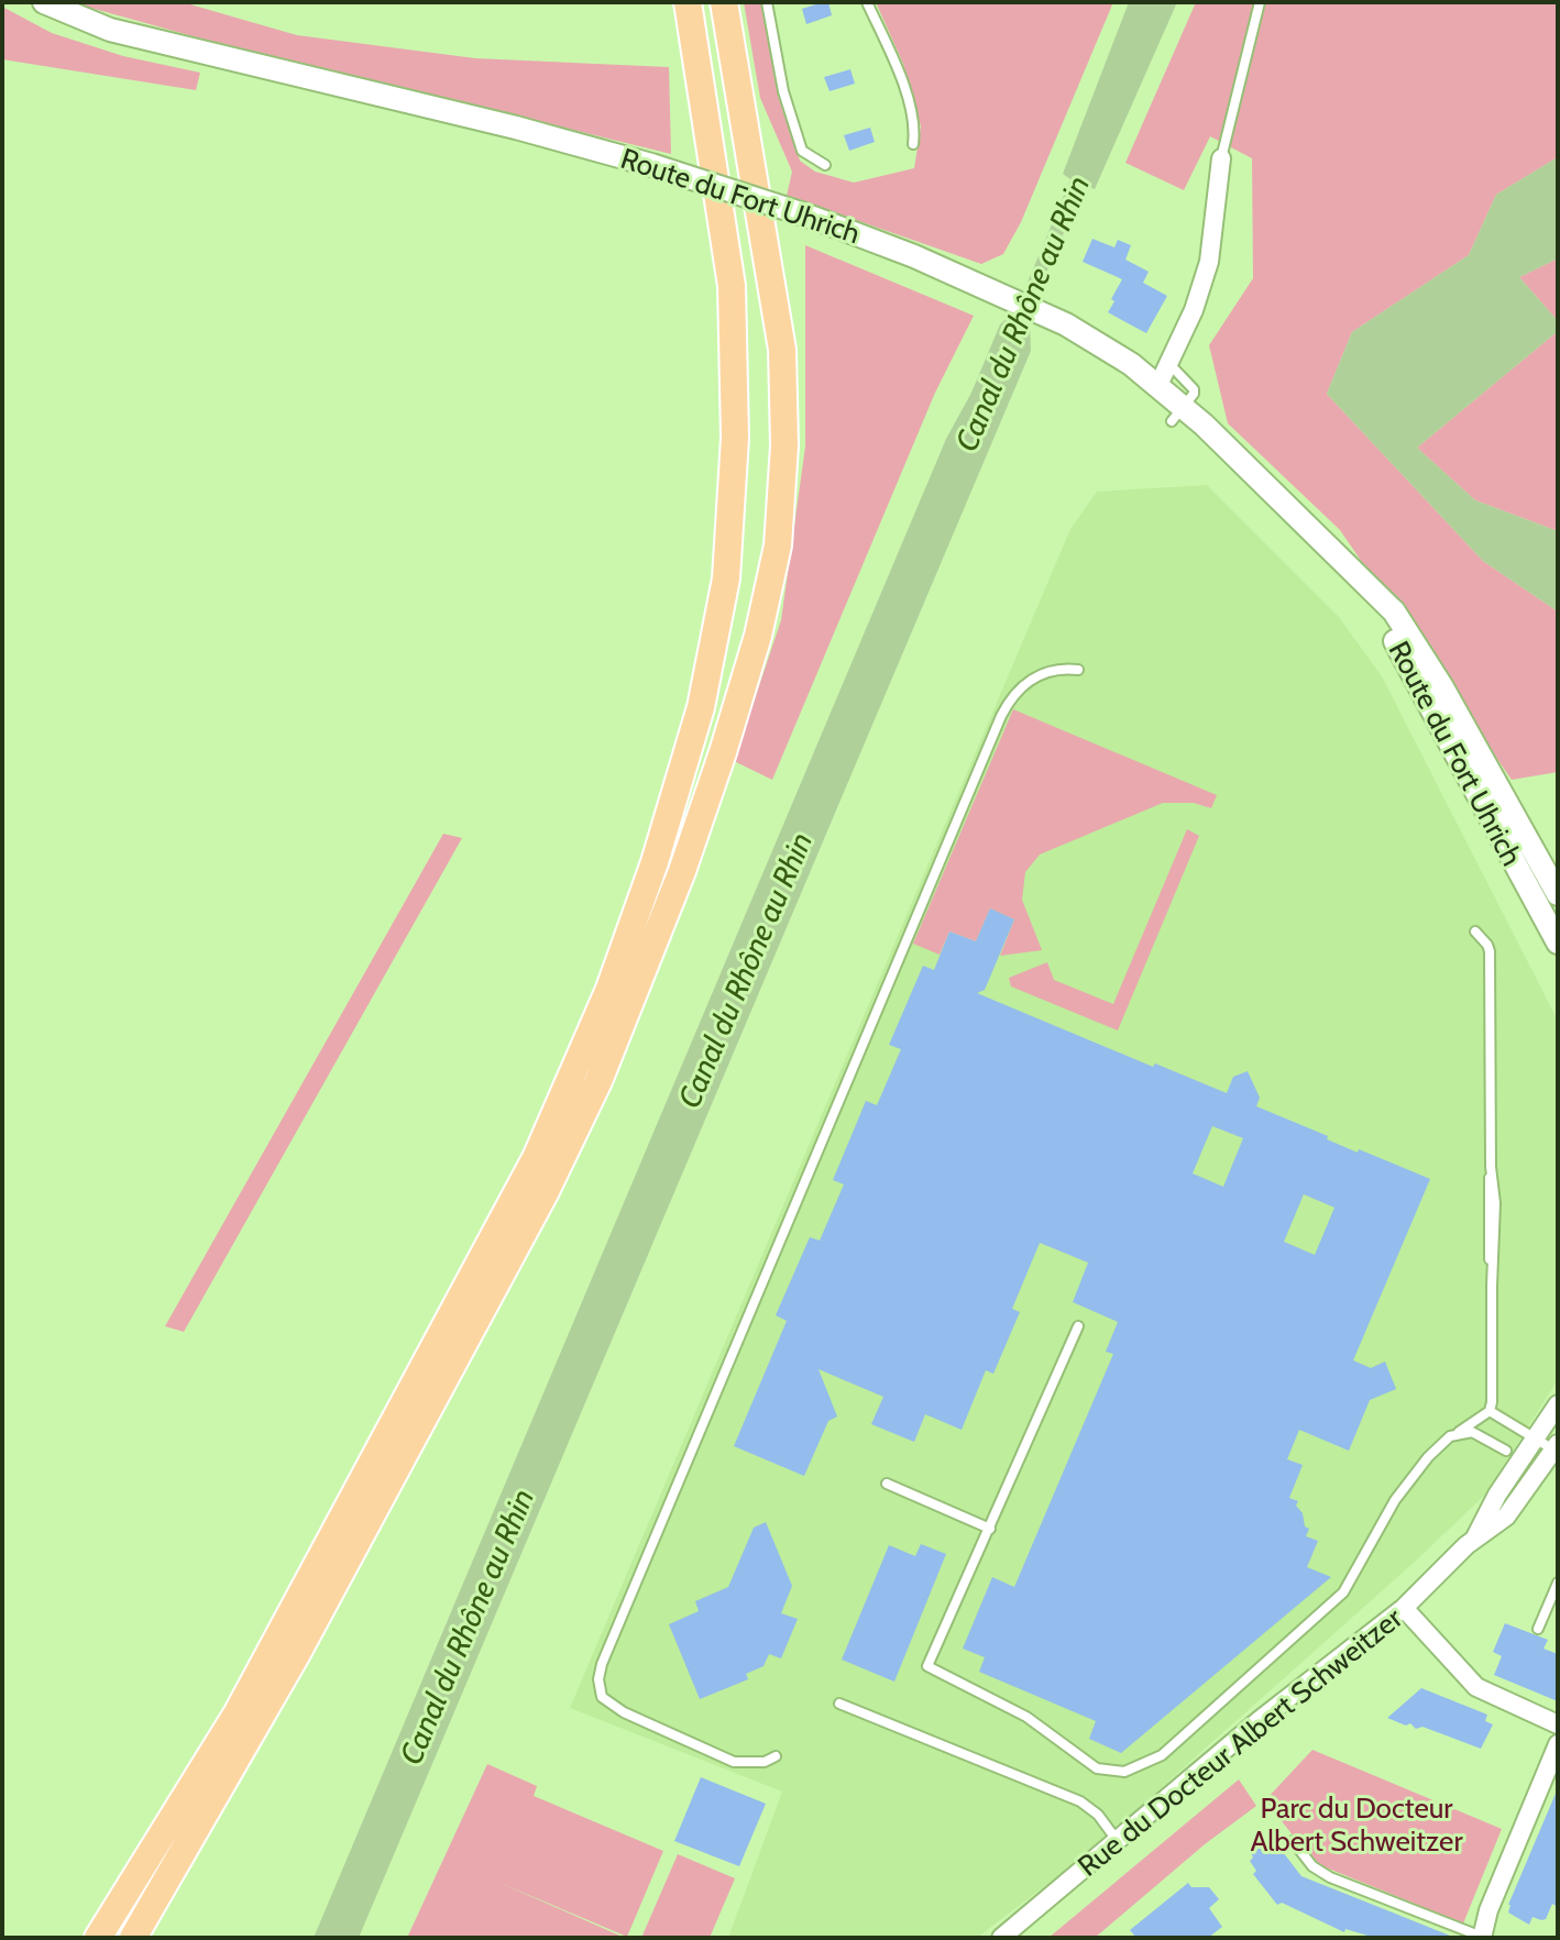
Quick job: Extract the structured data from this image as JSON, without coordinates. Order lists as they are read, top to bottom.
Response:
{
  "streets": {
    "street": ["Route du Fort Uhrich", "Rue du Docteur Albert Schweitzer"]
  },
  "water": ["Canal du Rhône au Rhin"],
  "parks": ["Parc du Docteur Albert Schweitzer"]
}
